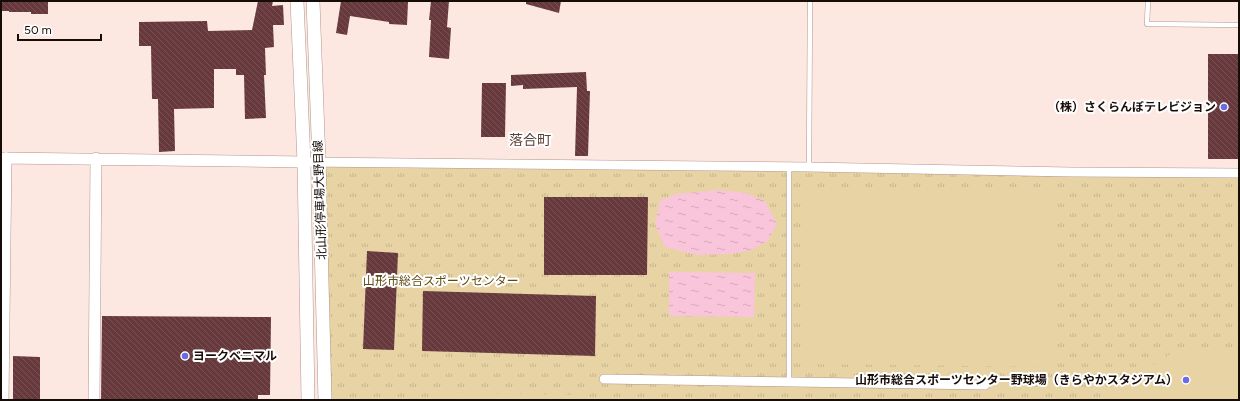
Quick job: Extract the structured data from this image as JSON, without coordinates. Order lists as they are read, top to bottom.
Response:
{
  "streets": {
    "main road": ["北山形停車場大野目線"]
  },
  "districts": ["落合町"],
  "parks": ["山形市総合スポーツセンター"],
  "places": ["（株）さくらんぼテレビジョン", "ヨークベニマル", "山形市総合スポーツセンター野球場（きらやかスタジアム）"],
  "scale_bar": "50 m"
}
